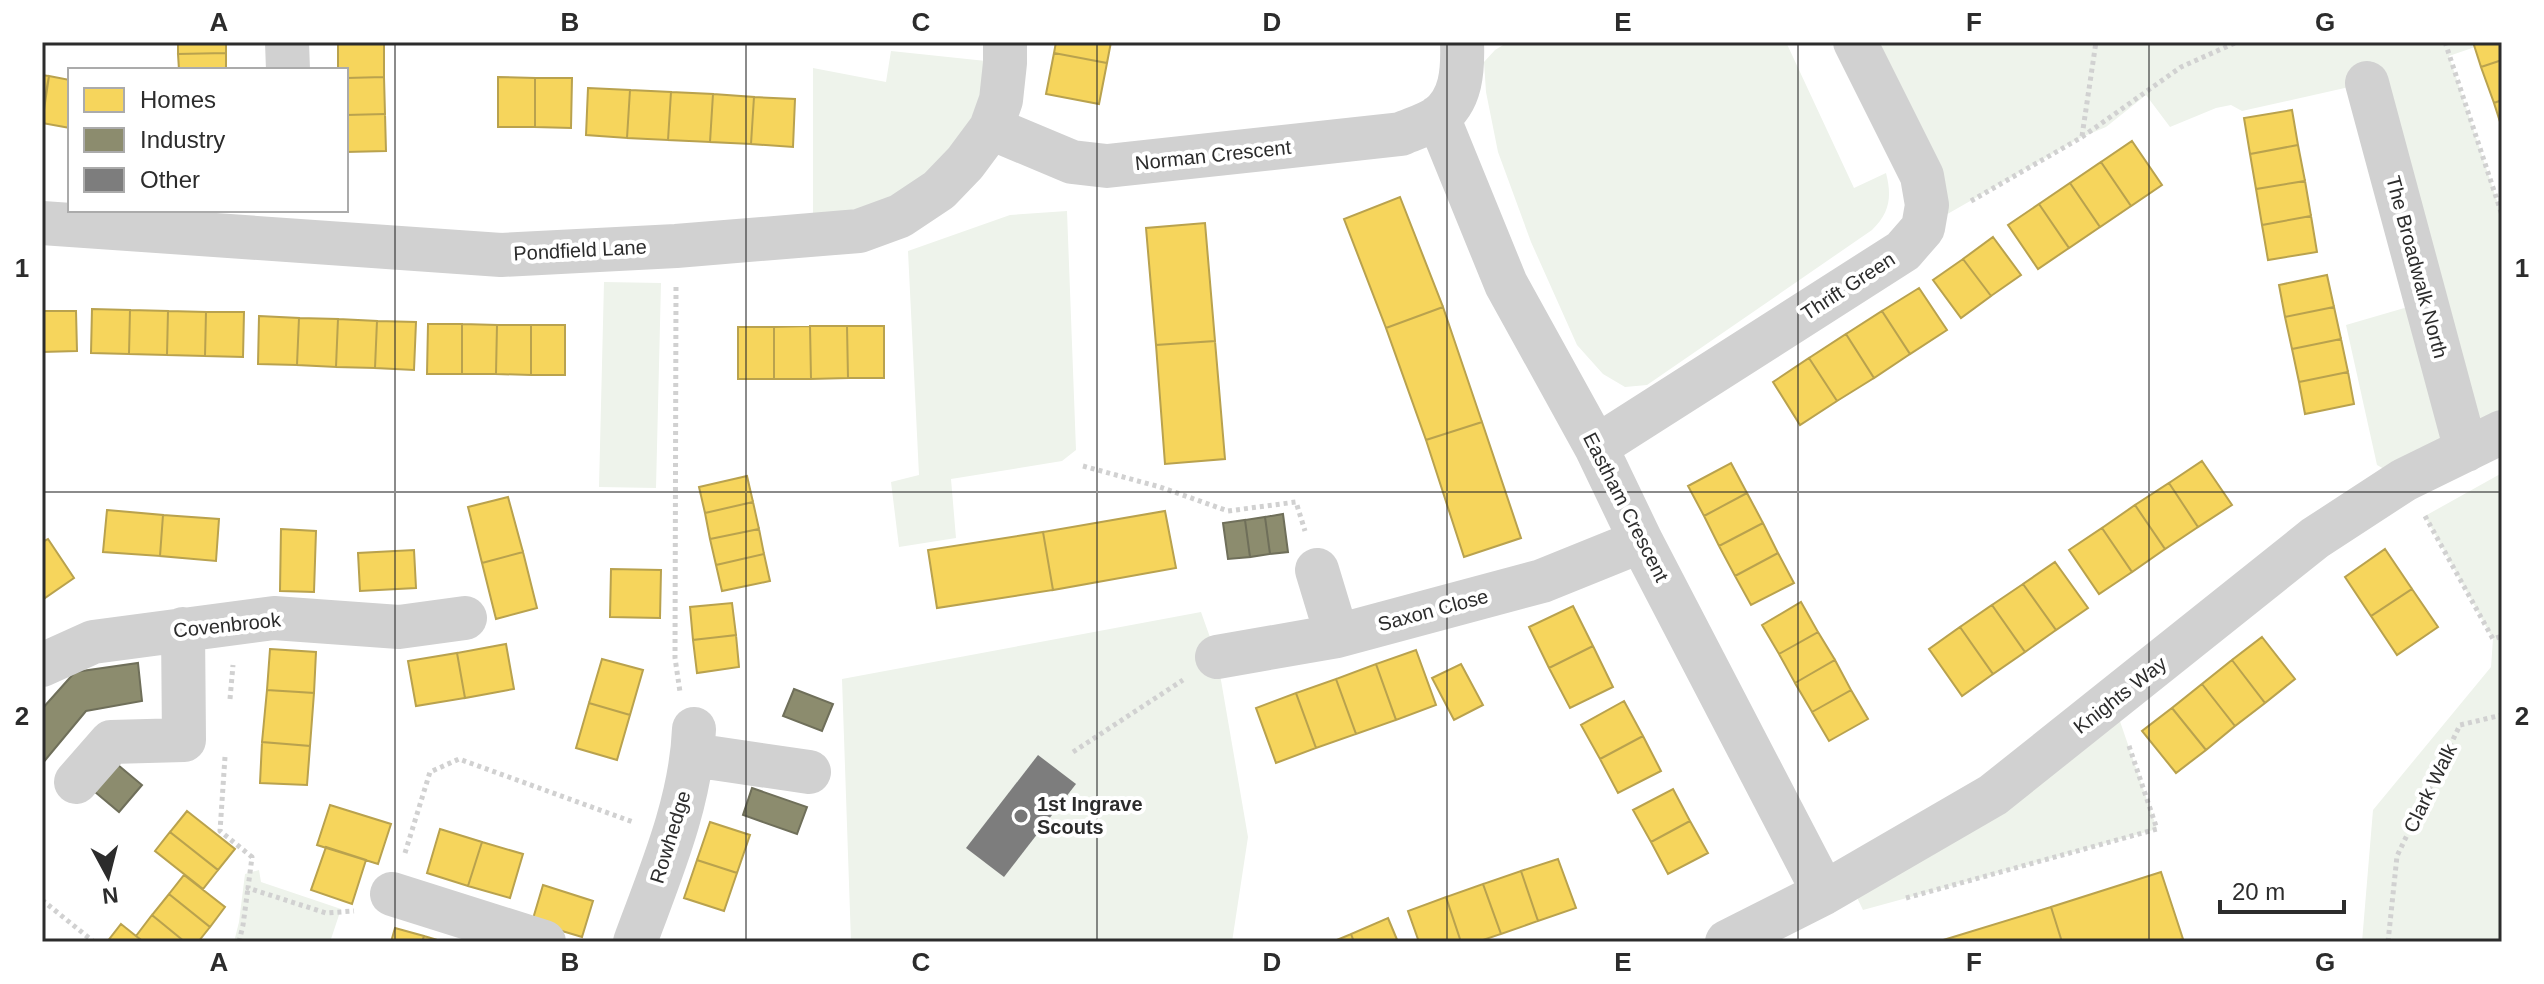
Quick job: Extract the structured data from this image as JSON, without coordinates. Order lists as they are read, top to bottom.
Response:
{
  "streets": {
    "street": [
      "Norman Crescent",
      "Pondfield Lane",
      "The Broadwalk North",
      "Thrift Green",
      "Eastham Crescent",
      "Saxon Close",
      "Covenbrook",
      "Knights Way",
      "Rowhedge"
    ],
    "path": ["Clark Walk"]
  },
  "crossings": [
    ["Norman Crescent", "Pondfield Lane"],
    ["Norman Crescent", "Eastham Crescent"],
    ["The Broadwalk North", "Knights Way"],
    ["Thrift Green", "Eastham Crescent"],
    ["Eastham Crescent", "Saxon Close"],
    ["Eastham Crescent", "Knights Way"]
  ],
  "places": ["1st Ingrave Scouts"],
  "legend": ["Homes", "Industry", "Other"],
  "scale_bar": "20 m",
  "north": "bottom",
  "grid": {
    "columns": [
      "A",
      "B",
      "C",
      "D",
      "E",
      "F",
      "G"
    ],
    "rows": ["1", "2"]
  }
}
